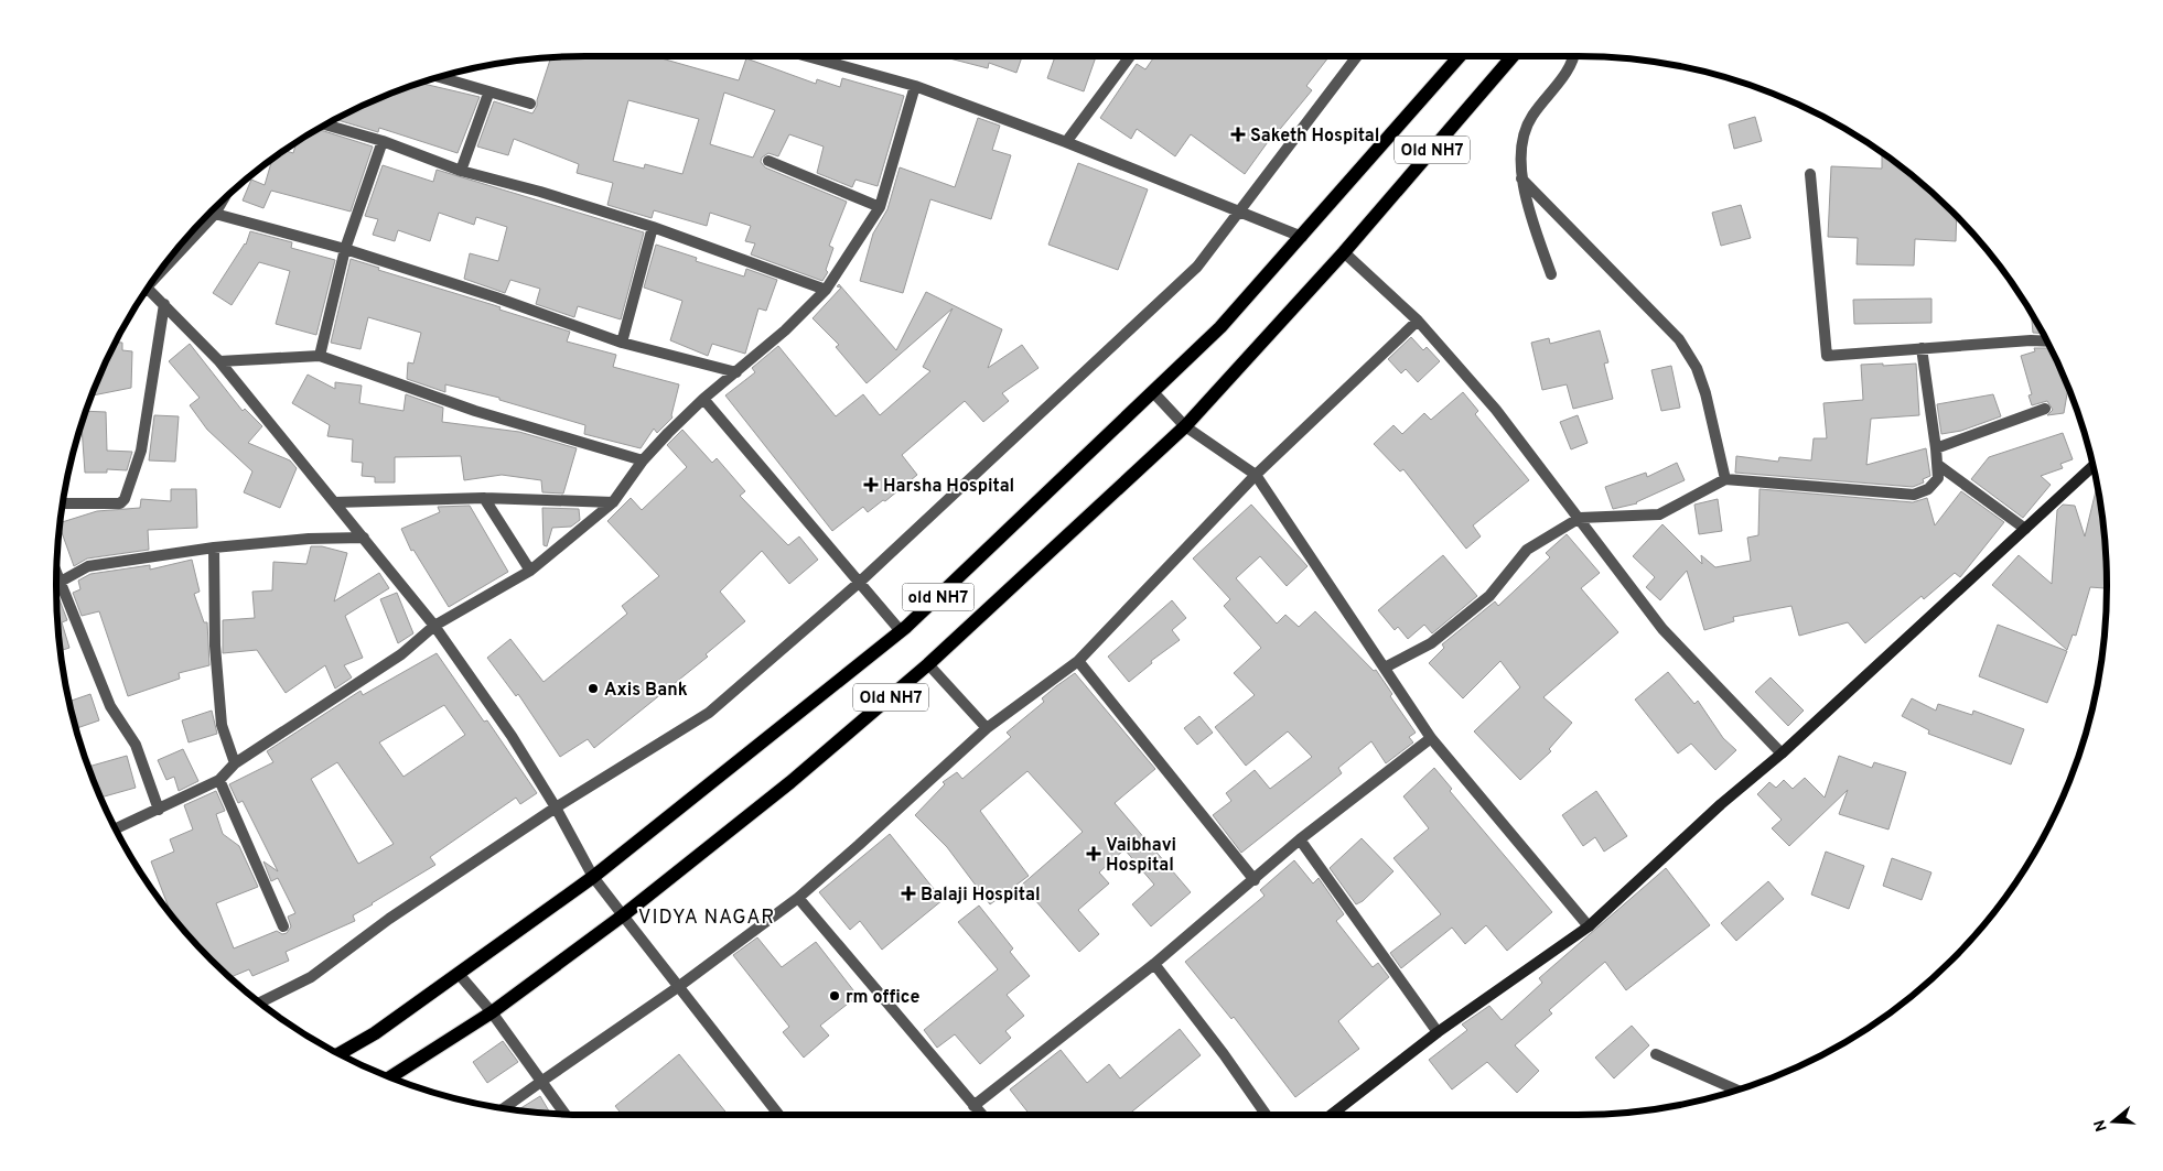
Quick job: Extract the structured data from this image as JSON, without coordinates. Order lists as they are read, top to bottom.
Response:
{
  "streets": {
    "main road": ["Old NH7", "old NH7"]
  },
  "districts": ["VIDYA NAGAR"],
  "places": {
    "health": [
      "Saketh Hospital",
      "Harsha Hospital",
      "Vaibhavi Hospital",
      "Balaji Hospital"
    ],
    "other": ["Axis Bank", "rm office"]
  },
  "north": "left"
}
